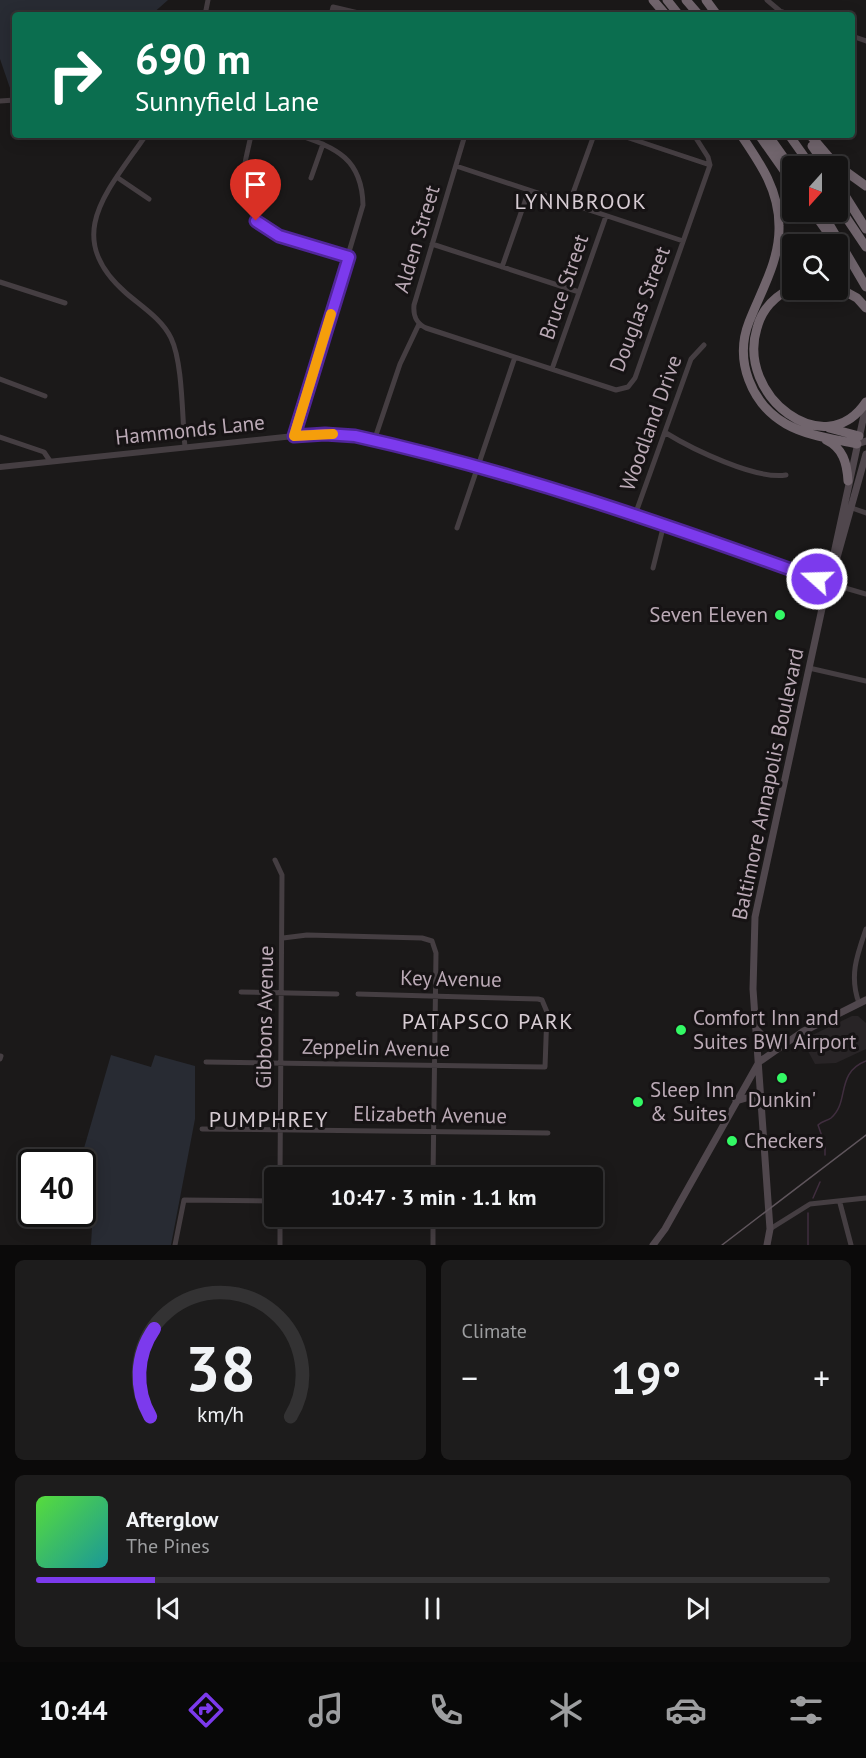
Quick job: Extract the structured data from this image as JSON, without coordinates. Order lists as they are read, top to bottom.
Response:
{
  "streets": {
    "main road": ["Baltimore Annapolis Boulevard"],
    "street": [
      "Alden Street",
      "Bruce Street",
      "Douglas Street",
      "Woodland Drive",
      "Hammonds Lane",
      "Key Avenue",
      "Gibbons Avenue",
      "Zeppelin Avenue",
      "Elizabeth Avenue"
    ]
  },
  "crossings": [
    ["Alden Street", "Douglas Street"],
    ["Bruce Street", "Douglas Street"],
    ["Woodland Drive", "Hammonds Lane"],
    ["Hammonds Lane", "Baltimore Annapolis Boulevard"],
    ["Key Avenue", "Zeppelin Avenue"],
    ["Gibbons Avenue", "Zeppelin Avenue"],
    ["Gibbons Avenue", "Elizabeth Avenue"]
  ],
  "districts": ["LYNNBROOK", "PATAPSCO PARK", "PUMPHREY"],
  "places": [
    "Seven Eleven",
    "Comfort Inn and Suites BWI Airport",
    "Dunkin'",
    "Sleep Inn & Suites",
    "Checkers"
  ],
  "north": "bottom",
  "page": {
    "turn": ["690 m", "Sunnyfield Lane"],
    "limit": "40",
    "trip": "10:47 · 3 min · 1.1 km",
    "tile": "Climate",
    "heat": ["−", "19°", "+"],
    "song": ["Afterglow", "The Pines"],
    "tabs": "10:44",
    "gauge": ["38", "km/h"]
  }
}
